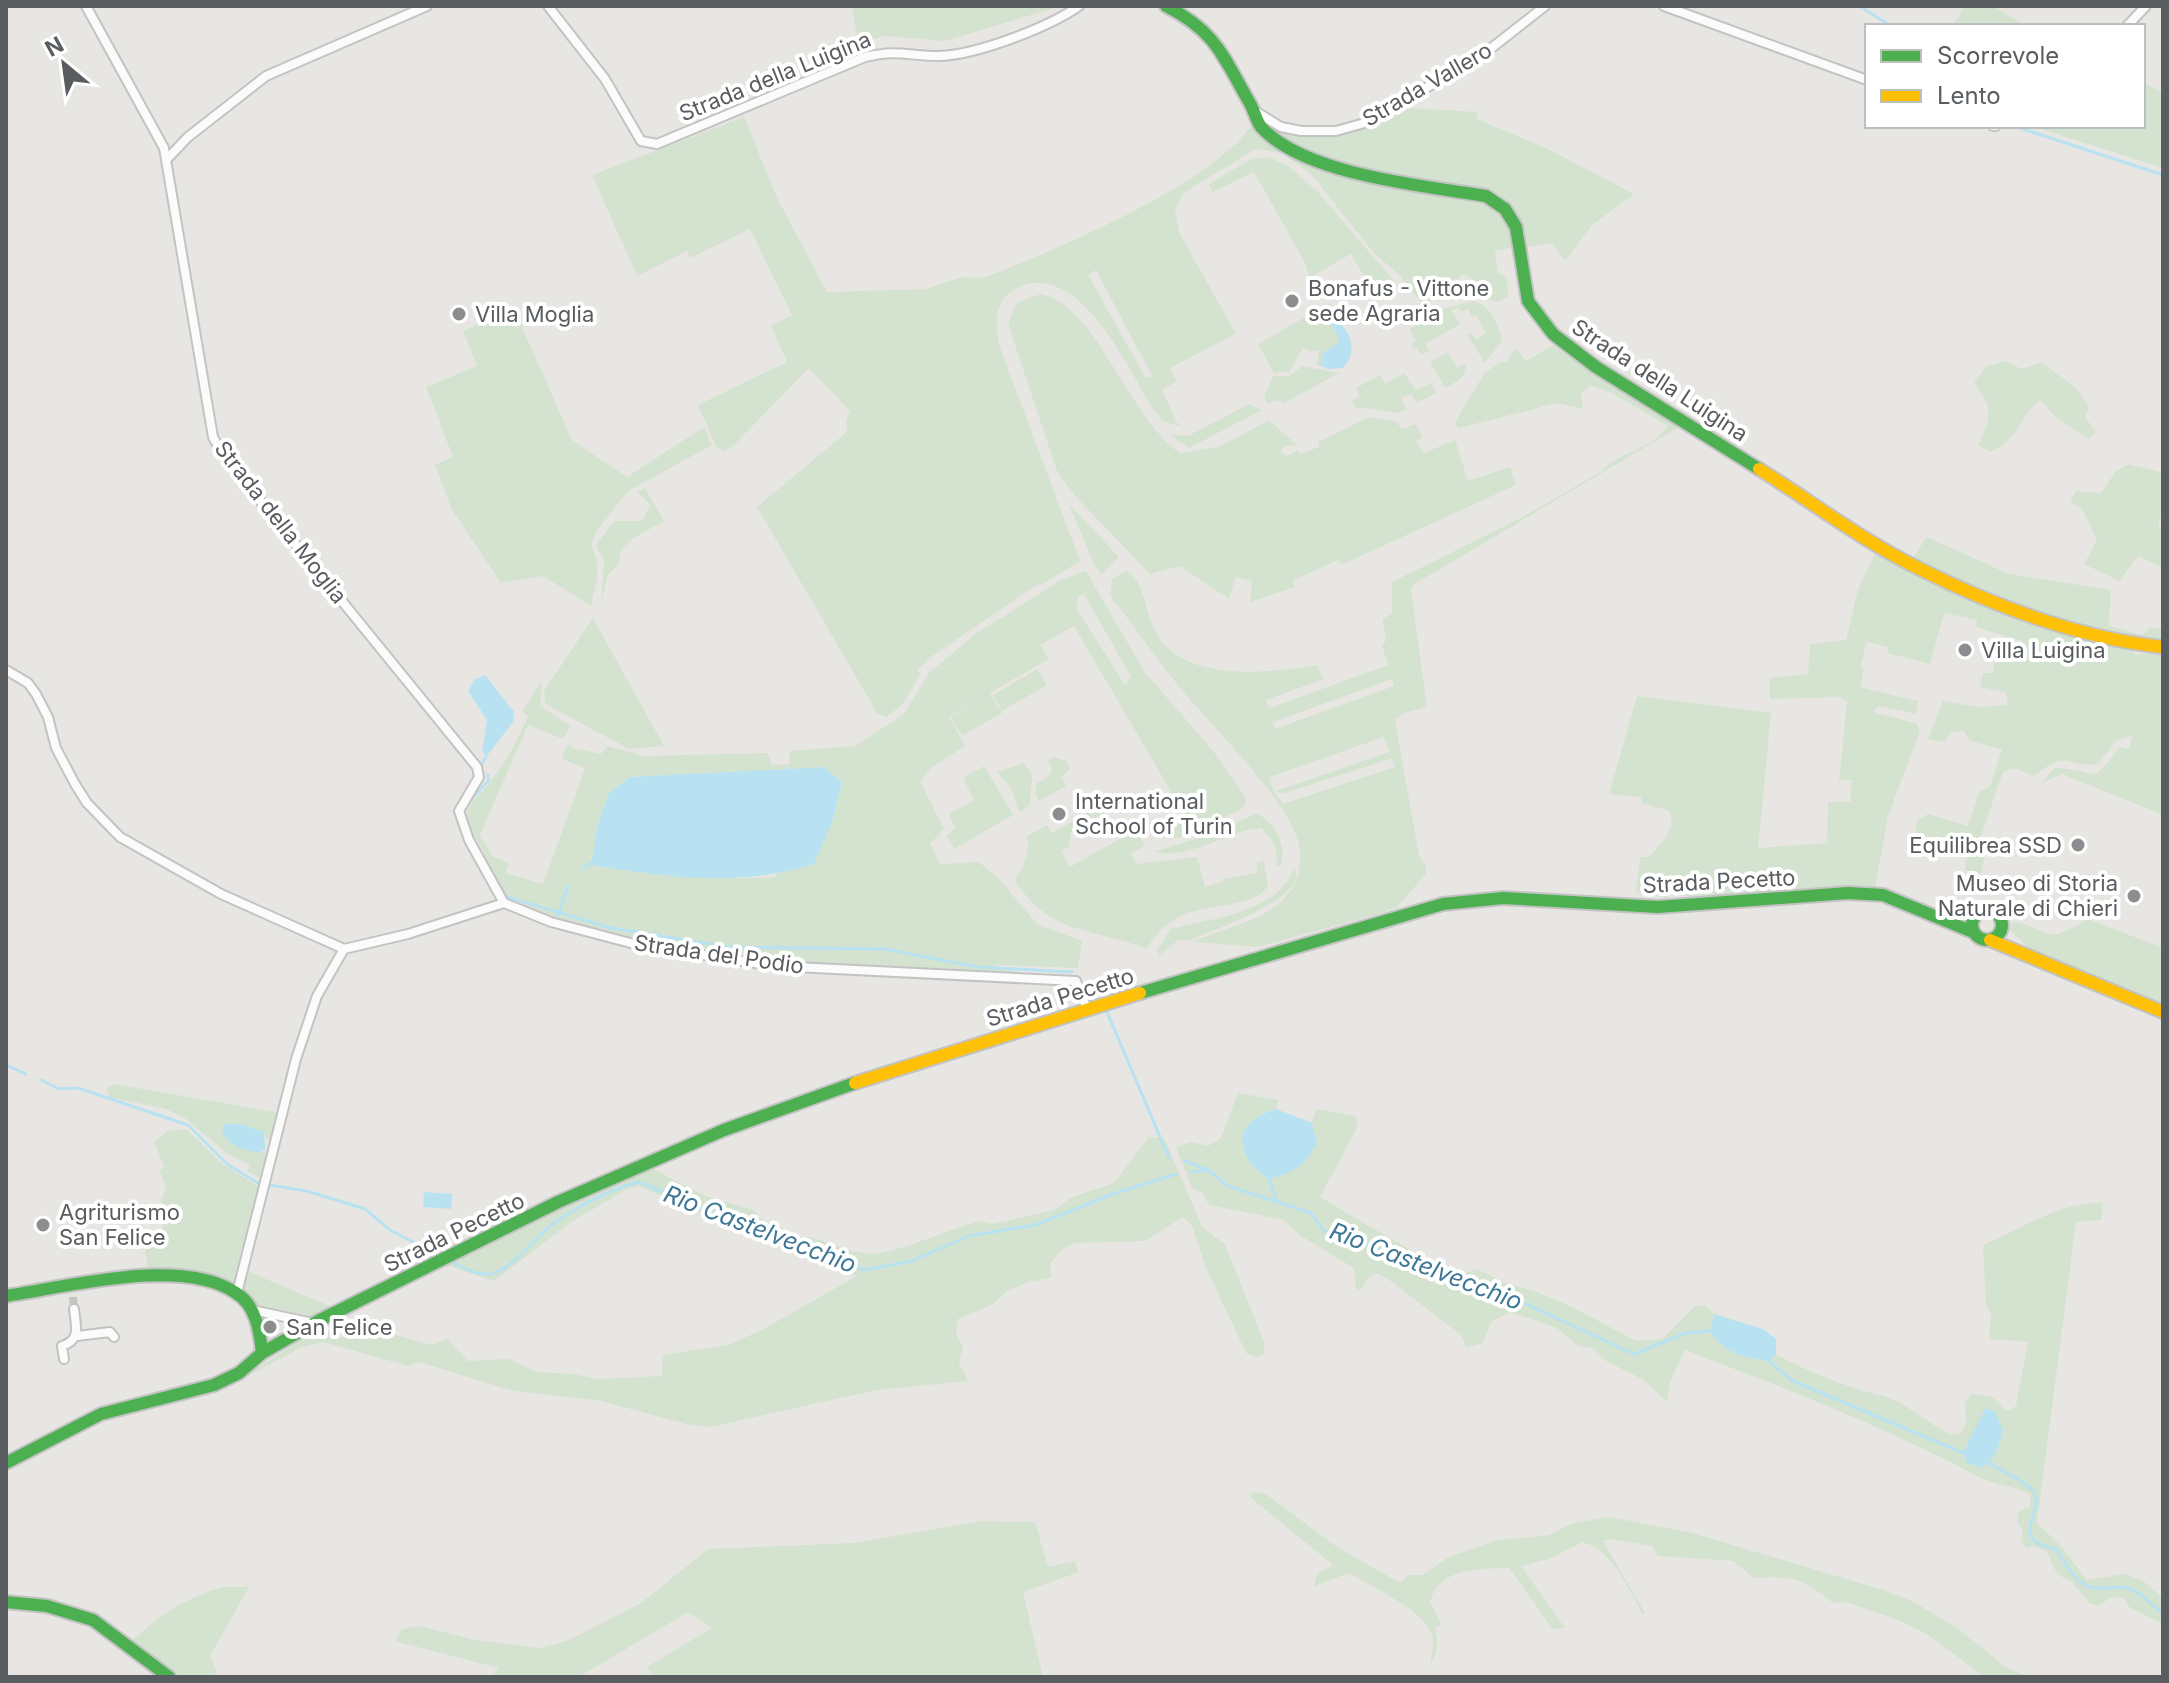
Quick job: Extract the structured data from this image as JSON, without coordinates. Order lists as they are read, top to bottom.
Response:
{
  "streets": {
    "main road": ["Strada della Luigina", "Strada Pecetto"],
    "street": ["Strada Vallero", "Strada della Moglia", "Strada del Podio"]
  },
  "crossings": [
    ["Strada della Luigina", "Strada Vallero"],
    ["Strada della Moglia", "Strada del Podio"],
    ["Strada Pecetto", "Strada del Podio"]
  ],
  "water": ["Rio Castelvecchio"],
  "places": [
    "Bonafus - Vittone sede Agraria",
    "Villa Moglia",
    "Villa Luigina",
    "International School of Turin",
    "Equilibrea SSD",
    "Museo di Storia Naturale di Chieri",
    "Agriturismo San Felice",
    "San Felice"
  ],
  "legend": ["Scorrevole", "Lento"],
  "north": "top left"
}
